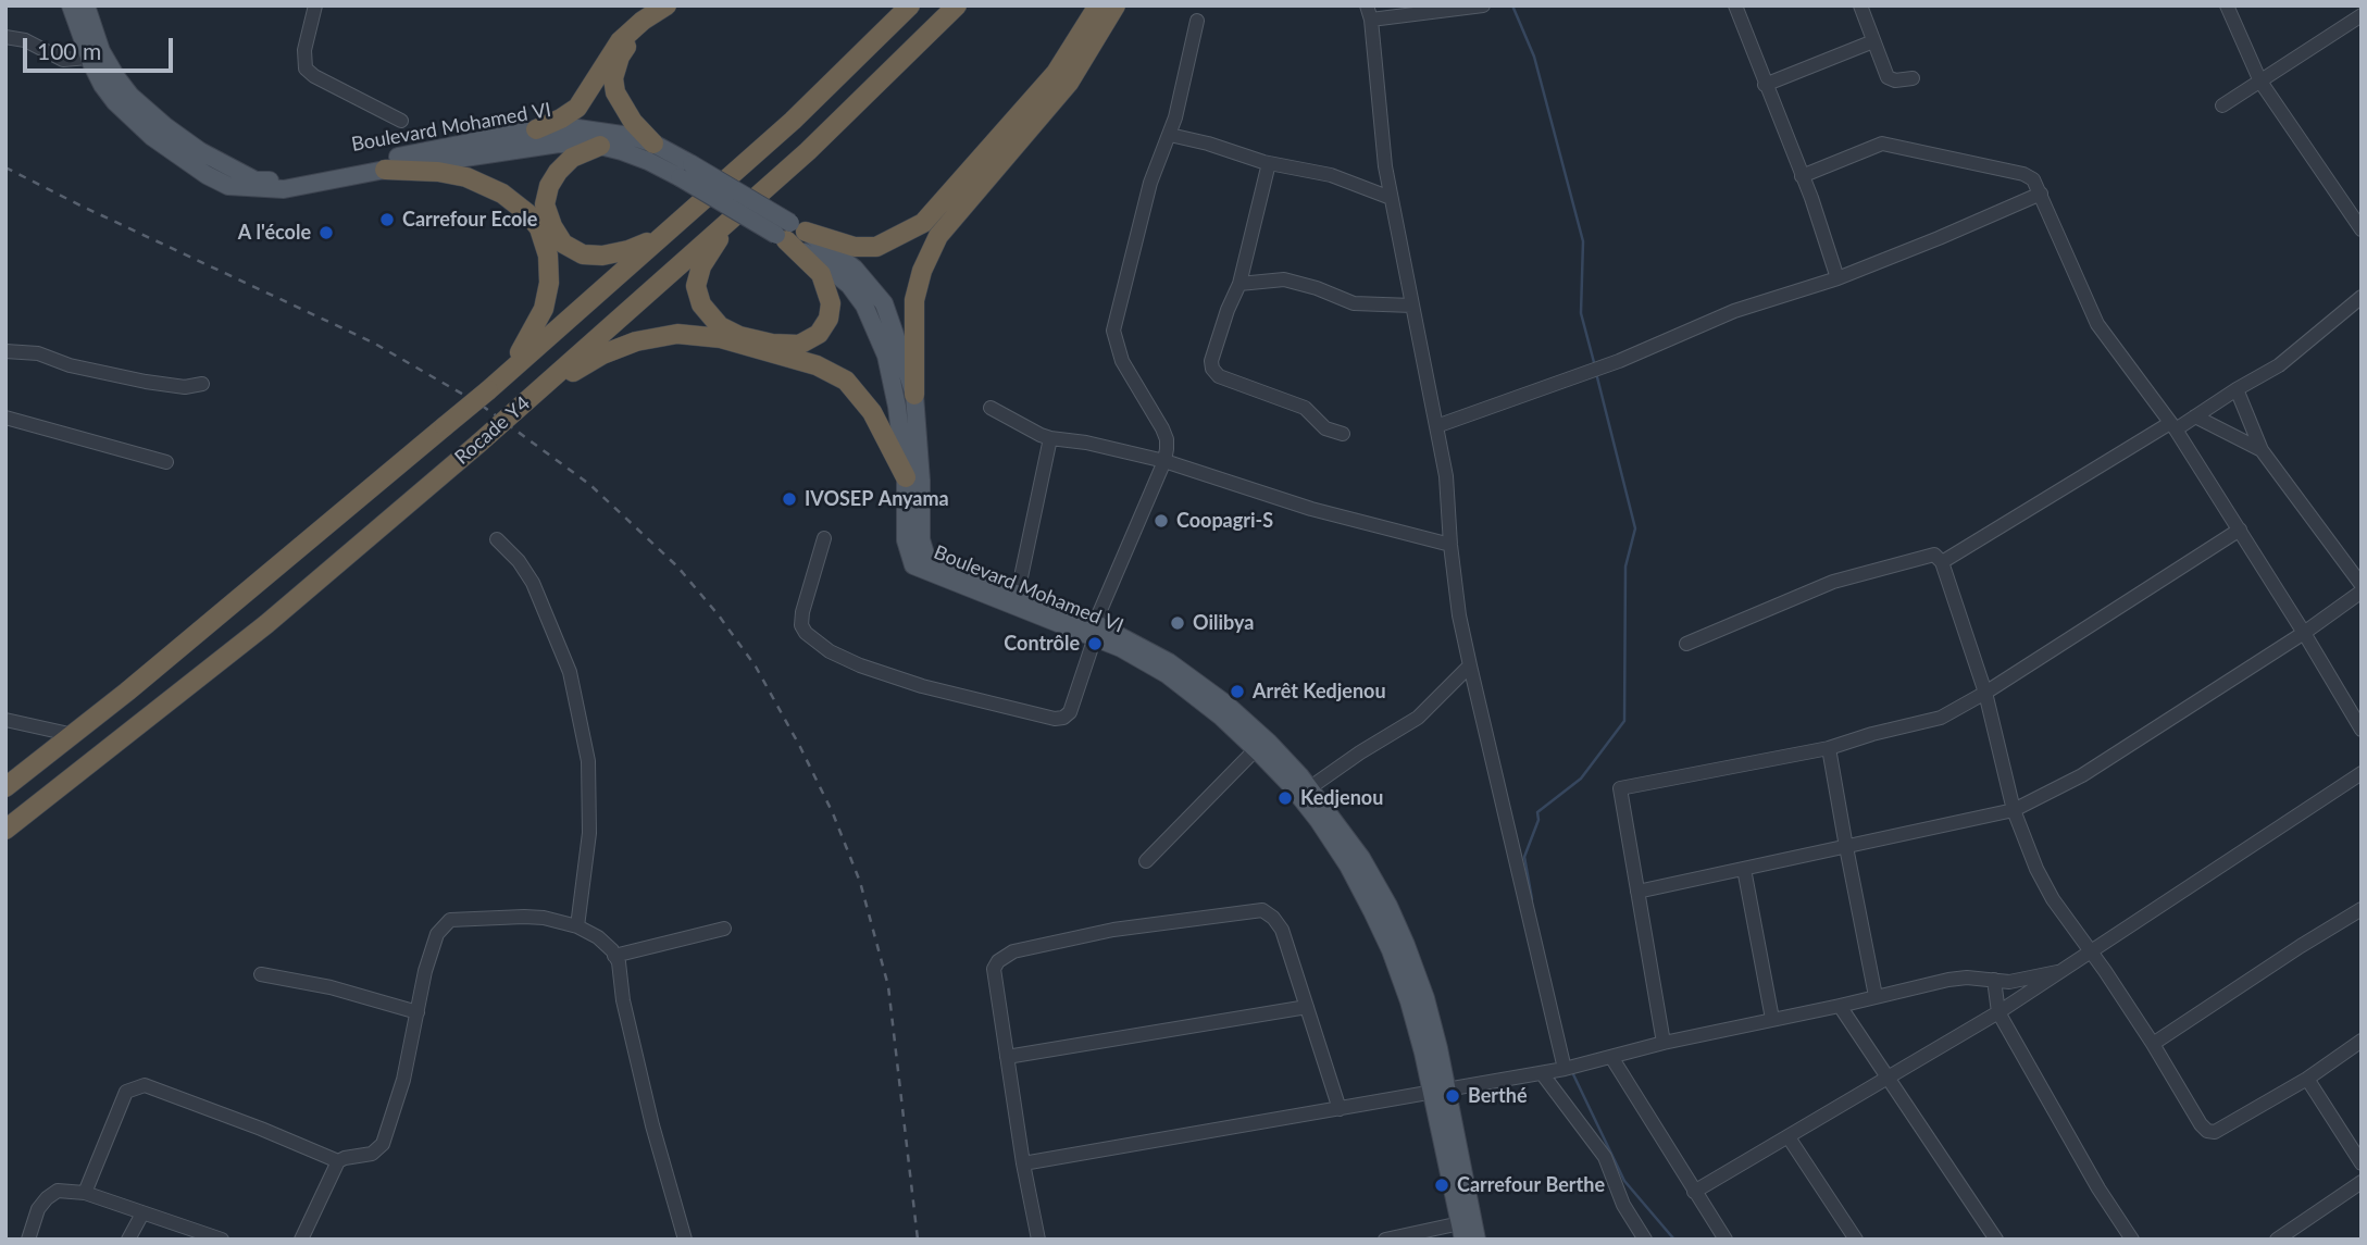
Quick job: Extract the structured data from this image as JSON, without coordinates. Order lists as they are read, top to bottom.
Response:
{
  "streets": {
    "highway": ["Rocade Y4"],
    "main road": ["Boulevard Mohamed VI"]
  },
  "places": [
    "Carrefour Ecole",
    "A l'école",
    "IVOSEP Anyama",
    "Coopagri-S",
    "Oilibya",
    "Contrôle",
    "Arrêt Kedjenou",
    "Kedjenou",
    "Berthé",
    "Carrefour Berthe"
  ],
  "scale_bar": "100 m"
}
